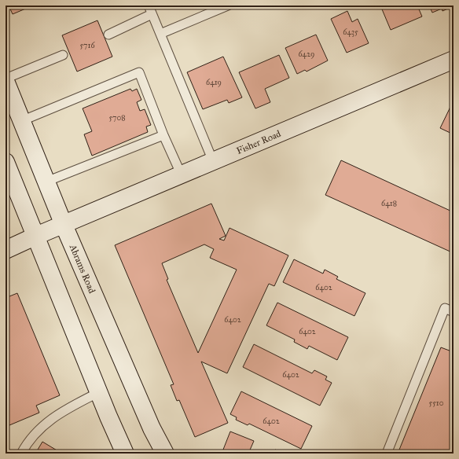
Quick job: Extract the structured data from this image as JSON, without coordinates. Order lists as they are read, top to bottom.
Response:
{
  "streets": {
    "main road": ["Fisher Road", "Abrams Road"]
  },
  "crossings": [
    ["Fisher Road", "Abrams Road"]
  ],
  "house_numbers": [
    "6435",
    "5716",
    "6429",
    "6419",
    "5708",
    "6418",
    "6402",
    "6402",
    "6402",
    "6402",
    "5510",
    "6402"
  ]
}
